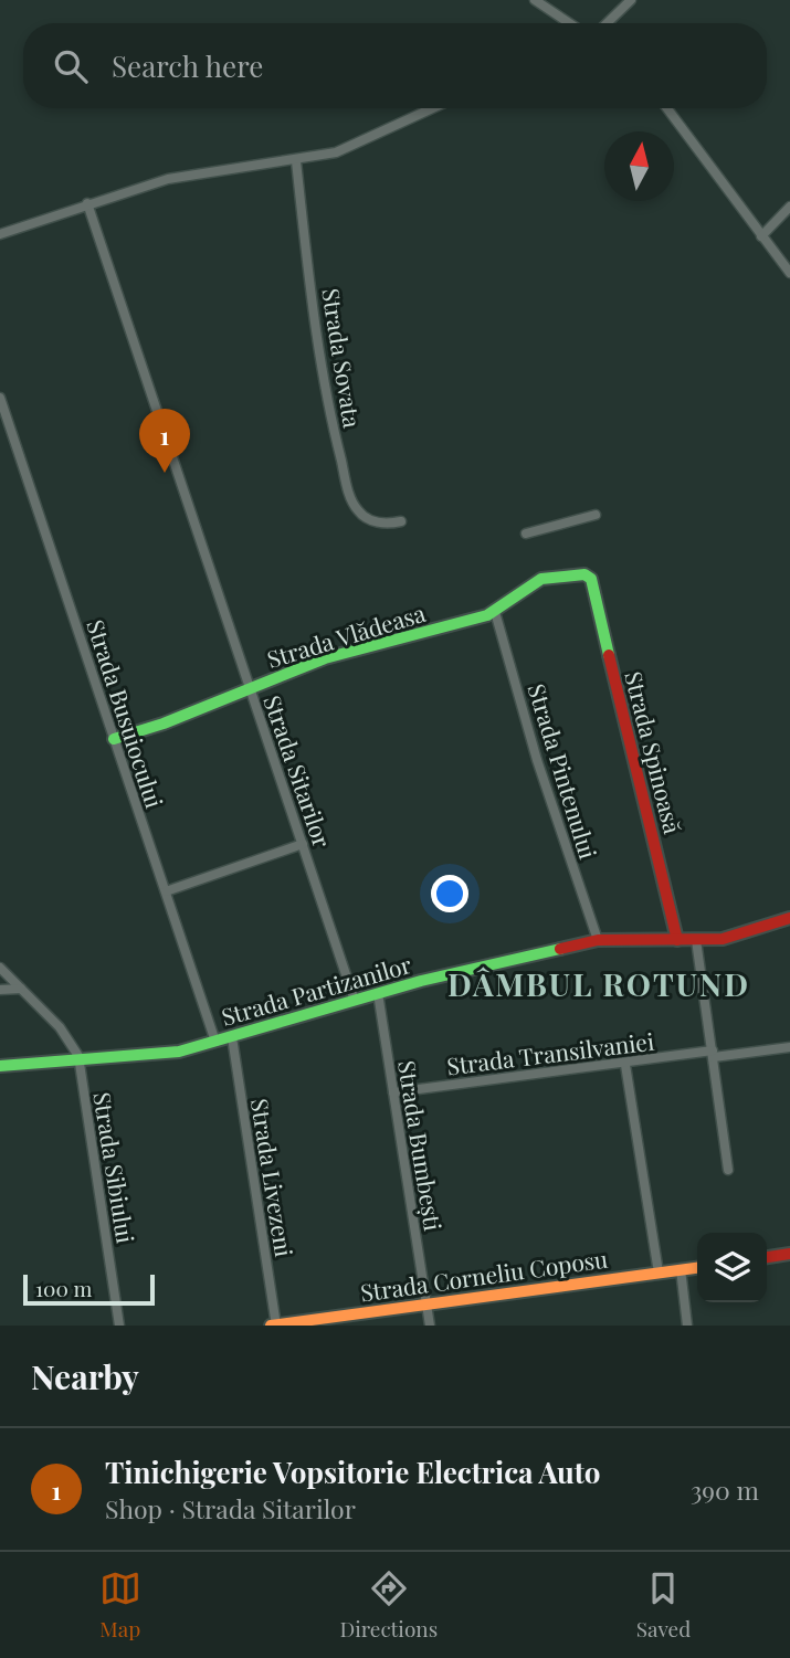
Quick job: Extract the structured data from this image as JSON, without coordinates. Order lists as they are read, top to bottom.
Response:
{
  "streets": {
    "street": [
      "Strada Sovata",
      "Strada Vlădeasa",
      "Strada Busuiocului",
      "Strada Spinoasă",
      "Strada Sitarilor",
      "Strada Pintenului",
      "Strada Partizanilor",
      "Strada Transilvaniei",
      "Strada Bumbești",
      "Strada Sibiului",
      "Strada Livezeni",
      "Strada Corneliu Coposu"
    ]
  },
  "crossings": [
    ["Strada Vlădeasa", "Strada Busuiocului"],
    ["Strada Vlădeasa", "Strada Spinoasă"],
    ["Strada Vlădeasa", "Strada Sitarilor"],
    ["Strada Vlădeasa", "Strada Pintenului"],
    ["Strada Busuiocului", "Strada Partizanilor"],
    ["Strada Spinoasă", "Strada Partizanilor"],
    ["Strada Sitarilor", "Strada Partizanilor"],
    ["Strada Pintenului", "Strada Partizanilor"],
    ["Strada Partizanilor", "Strada Bumbești"],
    ["Strada Partizanilor", "Strada Sibiului"],
    ["Strada Partizanilor", "Strada Livezeni"],
    ["Strada Transilvaniei", "Strada Bumbești"],
    ["Strada Bumbești", "Strada Corneliu Coposu"],
    ["Strada Livezeni", "Strada Corneliu Coposu"]
  ],
  "districts": ["DÂMBUL ROTUND"],
  "scale_bar": "100 m",
  "north": "top",
  "page": {
    "search": "Search here",
    "pins": "1",
    "scale": "100 m",
    "heading": "Nearby",
    "list": [
      {
        "mark": "1",
        "name": "Tinichigerie Vopsitorie Electrica Auto",
        "note": "Shop · Strada Sitarilor",
        "value": "390 m"
      }
    ],
    "nav": ["Map", "Directions", "Saved"]
  }
}
